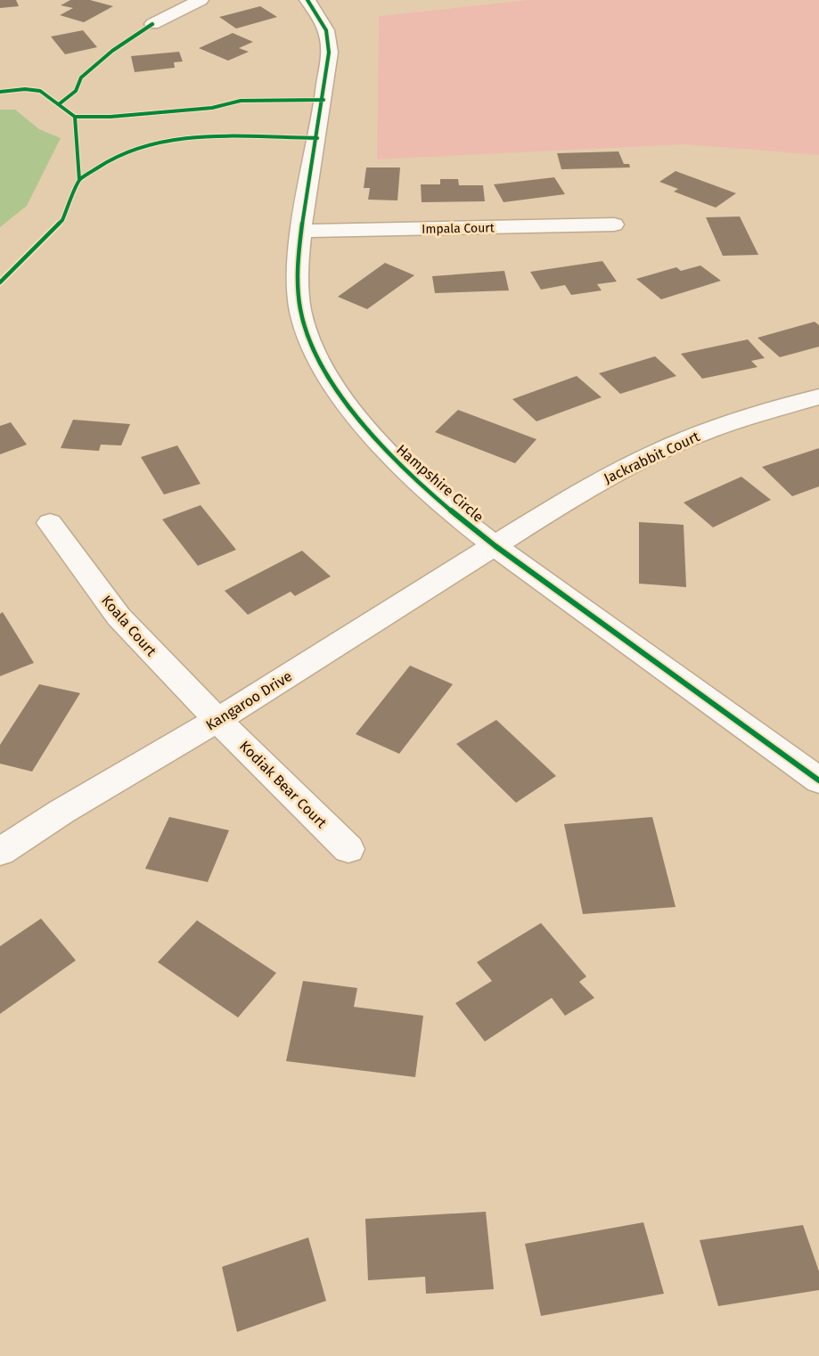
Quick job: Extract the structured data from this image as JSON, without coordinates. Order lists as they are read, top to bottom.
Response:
{
  "streets": {
    "street": [
      "Impala Court",
      "Jackrabbit Court",
      "Hampshire Circle",
      "Koala Court",
      "Kangaroo Drive",
      "Kodiak Bear Court"
    ]
  },
  "crossings": [
    ["Impala Court", "Hampshire Circle"],
    ["Jackrabbit Court", "Hampshire Circle"],
    ["Jackrabbit Court", "Kangaroo Drive"],
    ["Hampshire Circle", "Kangaroo Drive"],
    ["Koala Court", "Kangaroo Drive"],
    ["Koala Court", "Kodiak Bear Court"],
    ["Kangaroo Drive", "Kodiak Bear Court"]
  ]
}
